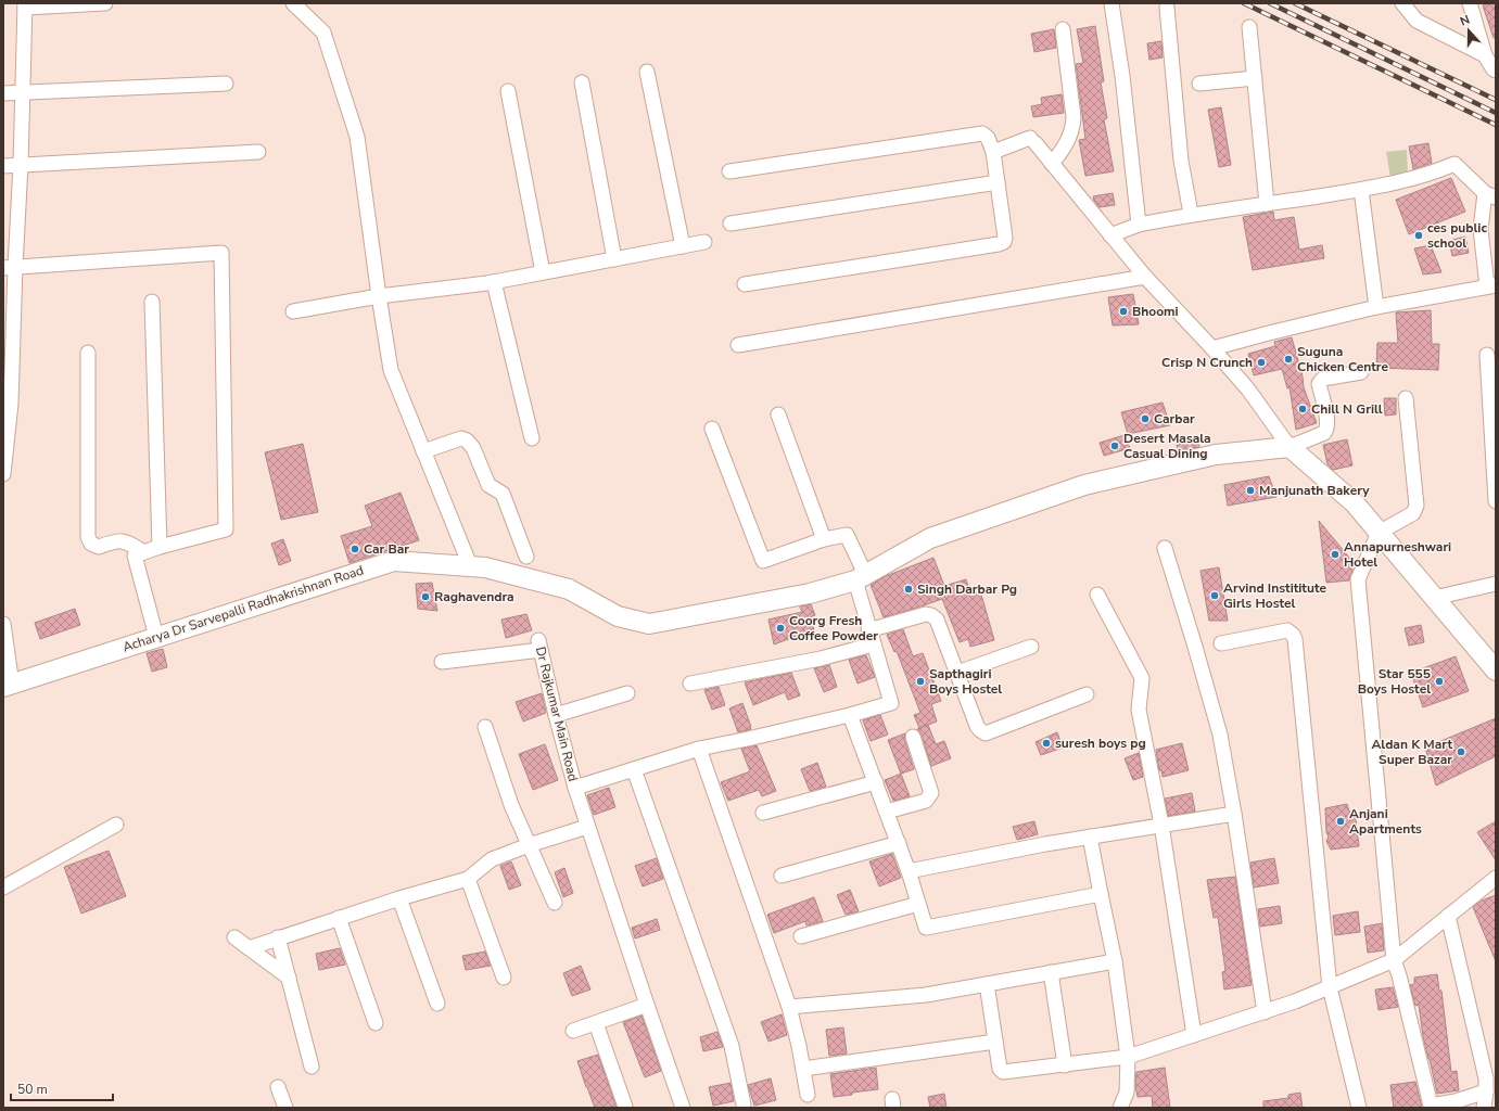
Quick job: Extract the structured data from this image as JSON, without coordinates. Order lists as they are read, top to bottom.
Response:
{
  "streets": {
    "street": ["Acharya Dr Sarvepalli Radhakrishnan Road", "Dr Rajkumar Main Road"]
  },
  "places": [
    "ces public school",
    "Bhoomi",
    "Suguna Chicken Centre",
    "Crisp N Crunch",
    "Chill N Grill",
    "Carbar",
    "Desert Masala Casual Dining",
    "Manjunath Bakery",
    "Car Bar",
    "Annapurneshwari Hotel",
    "Singh Darbar Pg",
    "Arvind Instititute Girls Hostel",
    "Raghavendra",
    "Coorg Fresh Coffee Powder",
    "Sapthagiri Boys Hostel",
    "Star 555 Boys Hostel",
    "suresh boys pg",
    "Aldan K Mart Super Bazar",
    "Anjani Apartments"
  ],
  "scale_bar": "50 m",
  "north": "top"
}
